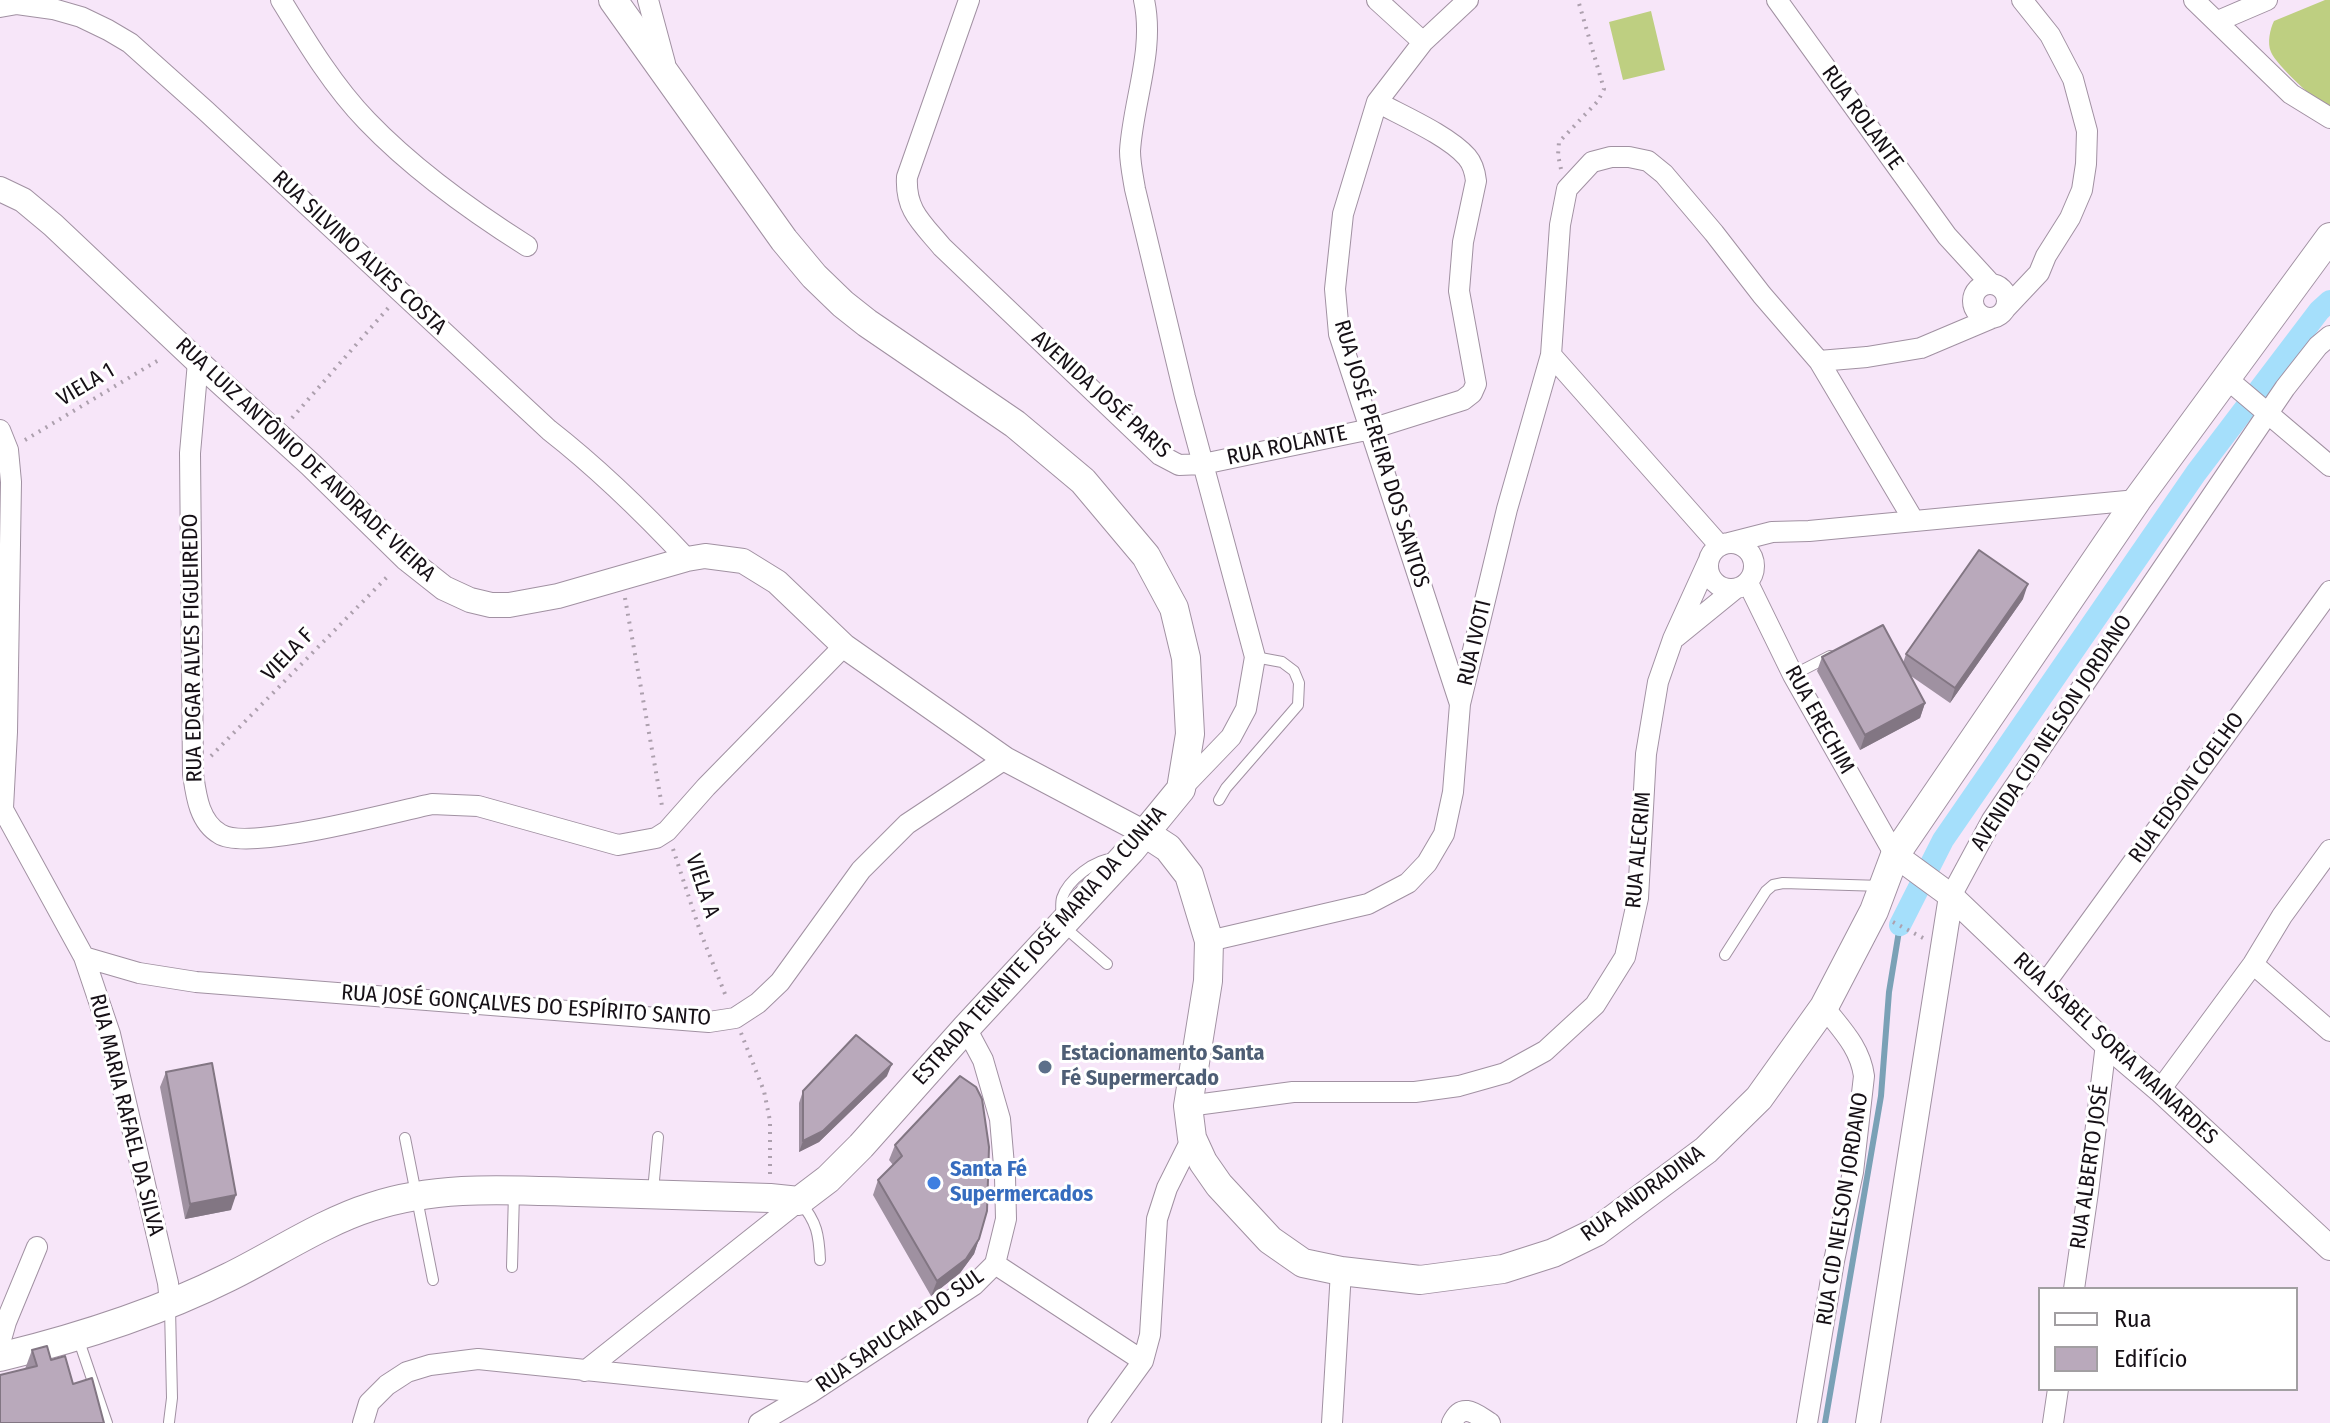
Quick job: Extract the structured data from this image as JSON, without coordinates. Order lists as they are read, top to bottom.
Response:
{
  "streets": {
    "main road": ["AVENIDA CID NELSON JORDANO", "ESTRADA TENENTE JOSÉ MARIA DA CUNHA", "RUA ANDRADINA"],
    "street": [
      "RUA ROLANTE",
      "RUA SILVINO ALVES COSTA",
      "AVENIDA JOSÉ PARIS",
      "RUA JOSÉ PEREIRA DOS SANTOS",
      "RUA LUIZ ANTÔNIO DE ANDRADE VIEIRA",
      "RUA IVOTI",
      "RUA EDGAR ALVES FIGUEIREDO",
      "RUA ERECHIM",
      "RUA EDSON COELHO",
      "RUA ALECRIM",
      "RUA JOSÉ GONÇALVES DO ESPÍRITO SANTO",
      "RUA ISABEL SORIA MAINARDES",
      "RUA MARIA RAFAEL DA SILVA",
      "RUA ALBERTO JOSÉ",
      "RUA CID NELSON JORDANO",
      "RUA SAPUCAIA DO SUL"
    ],
    "path": ["VIELA 1", "VIELA F", "VIELA A"]
  },
  "crossings": [
    ["RUA ROLANTE", "AVENIDA JOSÉ PARIS"],
    ["RUA ROLANTE", "RUA JOSÉ PEREIRA DOS SANTOS"],
    ["RUA SILVINO ALVES COSTA", "RUA LUIZ ANTÔNIO DE ANDRADE VIEIRA"],
    ["VIELA 1", "RUA LUIZ ANTÔNIO DE ANDRADE VIEIRA"],
    ["VIELA 1", "RUA EDGAR ALVES FIGUEIREDO"],
    ["RUA JOSÉ PEREIRA DOS SANTOS", "RUA IVOTI"],
    ["RUA LUIZ ANTÔNIO DE ANDRADE VIEIRA", "RUA EDGAR ALVES FIGUEIREDO"],
    ["RUA LUIZ ANTÔNIO DE ANDRADE VIEIRA", "VIELA F"],
    ["RUA LUIZ ANTÔNIO DE ANDRADE VIEIRA", "VIELA A"],
    ["RUA LUIZ ANTÔNIO DE ANDRADE VIEIRA", "ESTRADA TENENTE JOSÉ MARIA DA CUNHA"],
    ["RUA LUIZ ANTÔNIO DE ANDRADE VIEIRA", "RUA JOSÉ GONÇALVES DO ESPÍRITO SANTO"],
    ["RUA LUIZ ANTÔNIO DE ANDRADE VIEIRA", "RUA ANDRADINA"],
    ["RUA IVOTI", "RUA ANDRADINA"],
    ["RUA EDGAR ALVES FIGUEIREDO", "VIELA F"],
    ["RUA EDGAR ALVES FIGUEIREDO", "VIELA A"],
    ["RUA ERECHIM", "AVENIDA CID NELSON JORDANO"],
    ["RUA ERECHIM", "RUA ISABEL SORIA MAINARDES"],
    ["RUA ERECHIM", "RUA ANDRADINA"],
    ["AVENIDA CID NELSON JORDANO", "RUA ISABEL SORIA MAINARDES"],
    ["AVENIDA CID NELSON JORDANO", "RUA ANDRADINA"],
    ["RUA EDSON COELHO", "RUA ISABEL SORIA MAINARDES"],
    ["RUA ALECRIM", "RUA ANDRADINA"],
    ["VIELA A", "RUA JOSÉ GONÇALVES DO ESPÍRITO SANTO"],
    ["ESTRADA TENENTE JOSÉ MARIA DA CUNHA", "RUA ANDRADINA"],
    ["ESTRADA TENENTE JOSÉ MARIA DA CUNHA", "RUA SAPUCAIA DO SUL"],
    ["RUA JOSÉ GONÇALVES DO ESPÍRITO SANTO", "RUA MARIA RAFAEL DA SILVA"],
    ["RUA ISABEL SORIA MAINARDES", "RUA ALBERTO JOSÉ"],
    ["RUA ISABEL SORIA MAINARDES", "RUA ANDRADINA"],
    ["RUA ANDRADINA", "RUA CID NELSON JORDANO"]
  ],
  "places": ["Estacionamento Santa Fé Supermercado", "Santa Fé Supermercados"],
  "legend": ["Rua", "Edifício"]
}
